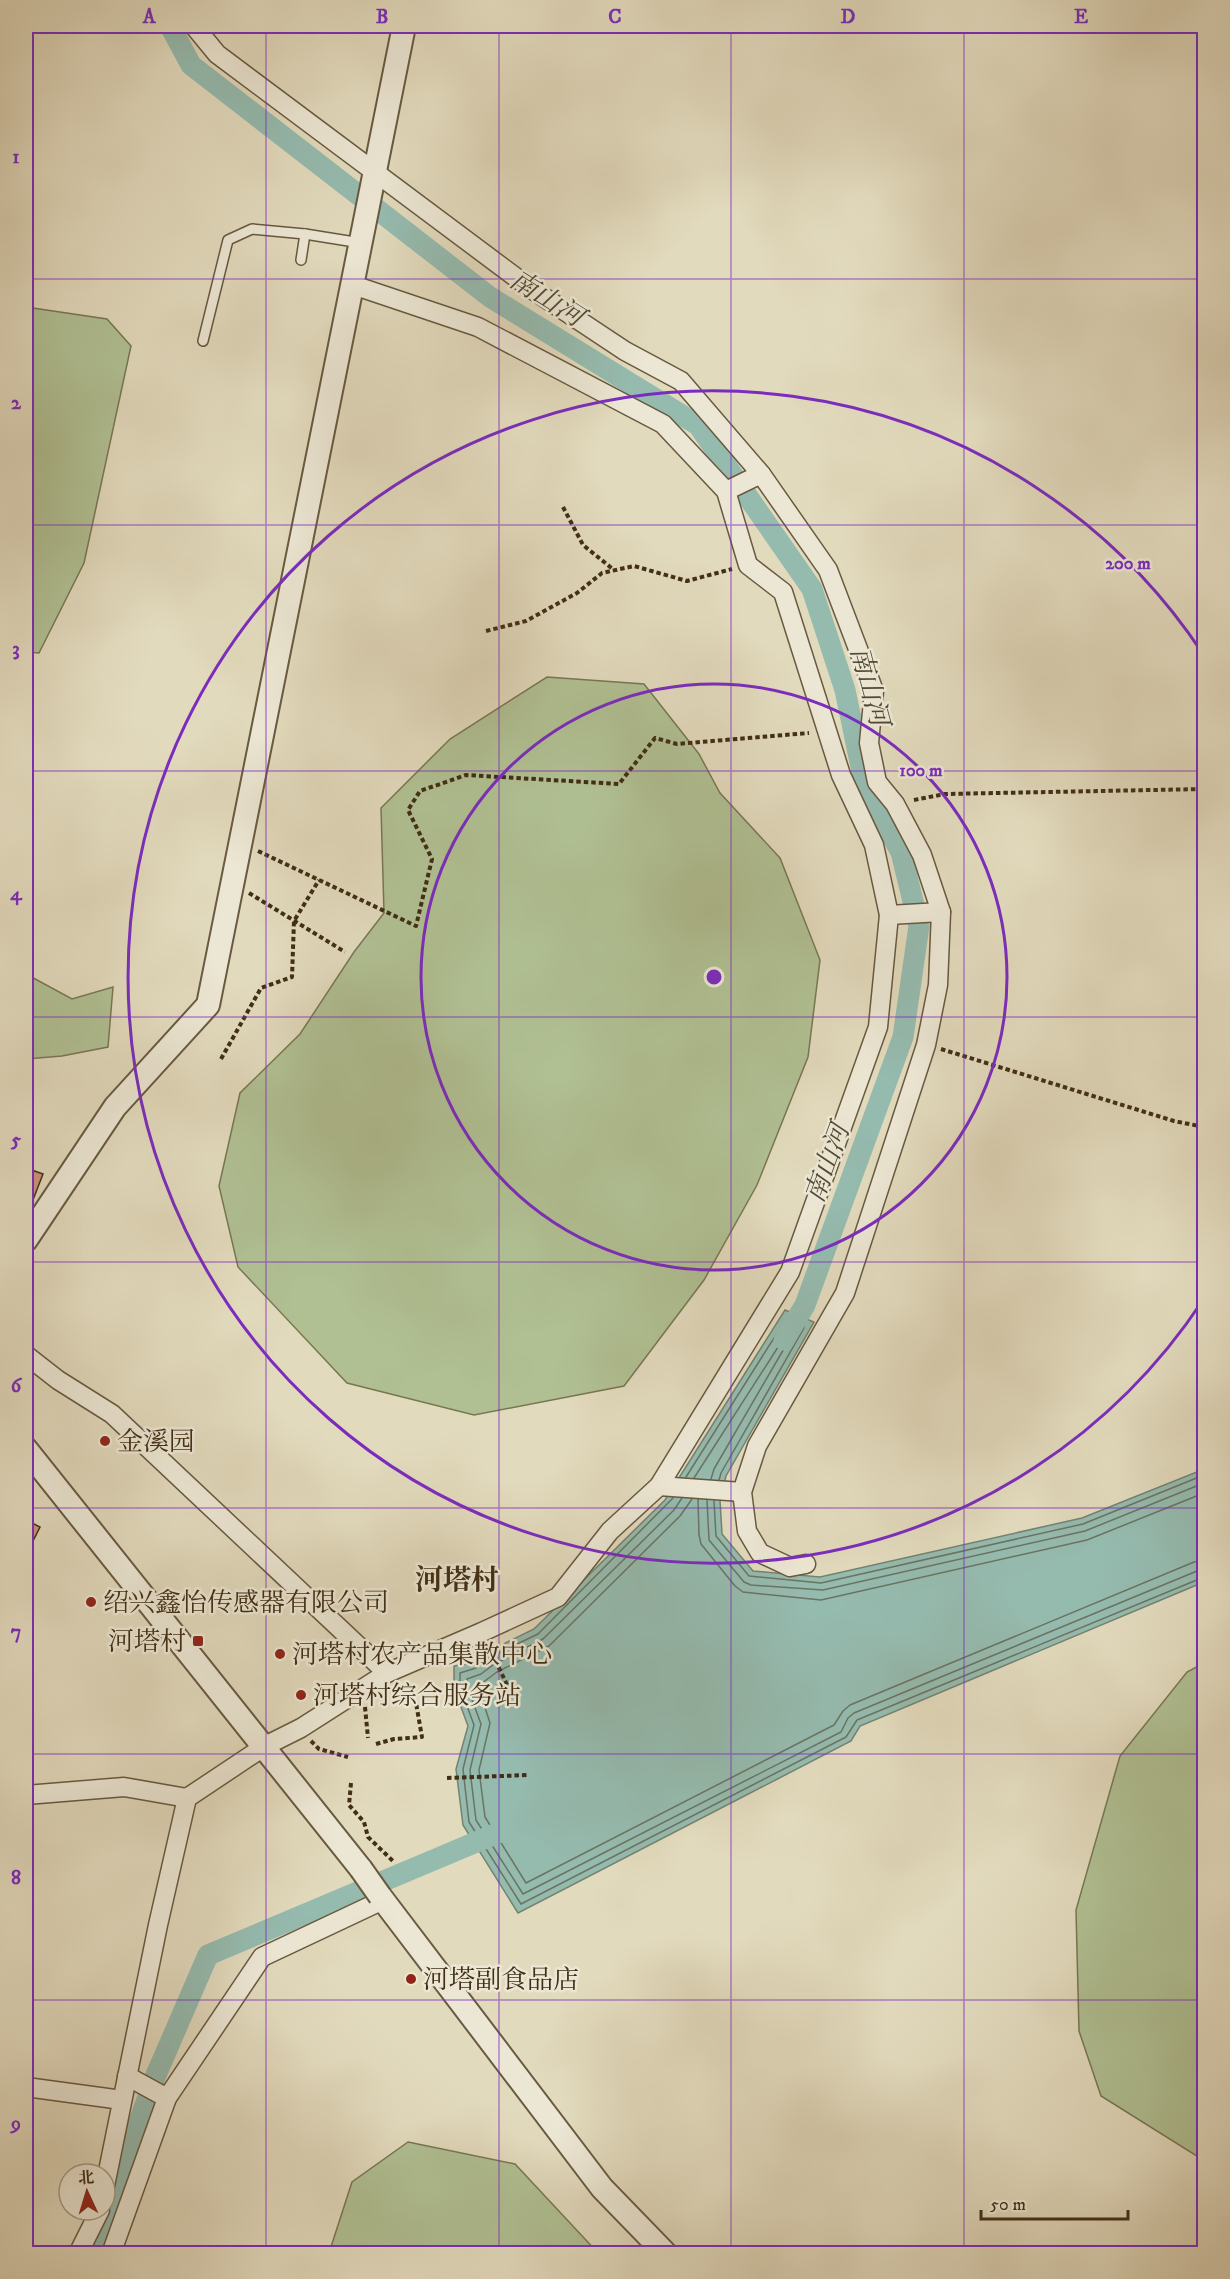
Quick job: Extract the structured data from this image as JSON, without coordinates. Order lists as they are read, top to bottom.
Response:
{
  "districts": ["河塔村"],
  "water": ["南山河"],
  "places": {
    "other": [
      "金溪园",
      "绍兴鑫怡传感器有限公司",
      "河塔村农产品集散中心",
      "河塔村综合服务站",
      "河塔副食品店"
    ],
    "transit": ["河塔村"]
  },
  "scale_bar": "50 m",
  "north": "top",
  "grid": {
    "columns": [
      "A",
      "B",
      "C",
      "D",
      "E"
    ],
    "rows": [
      "1",
      "2",
      "3",
      "4",
      "5",
      "6",
      "7",
      "8",
      "9"
    ]
  },
  "rings": ["200 m", "100 m"]
}
